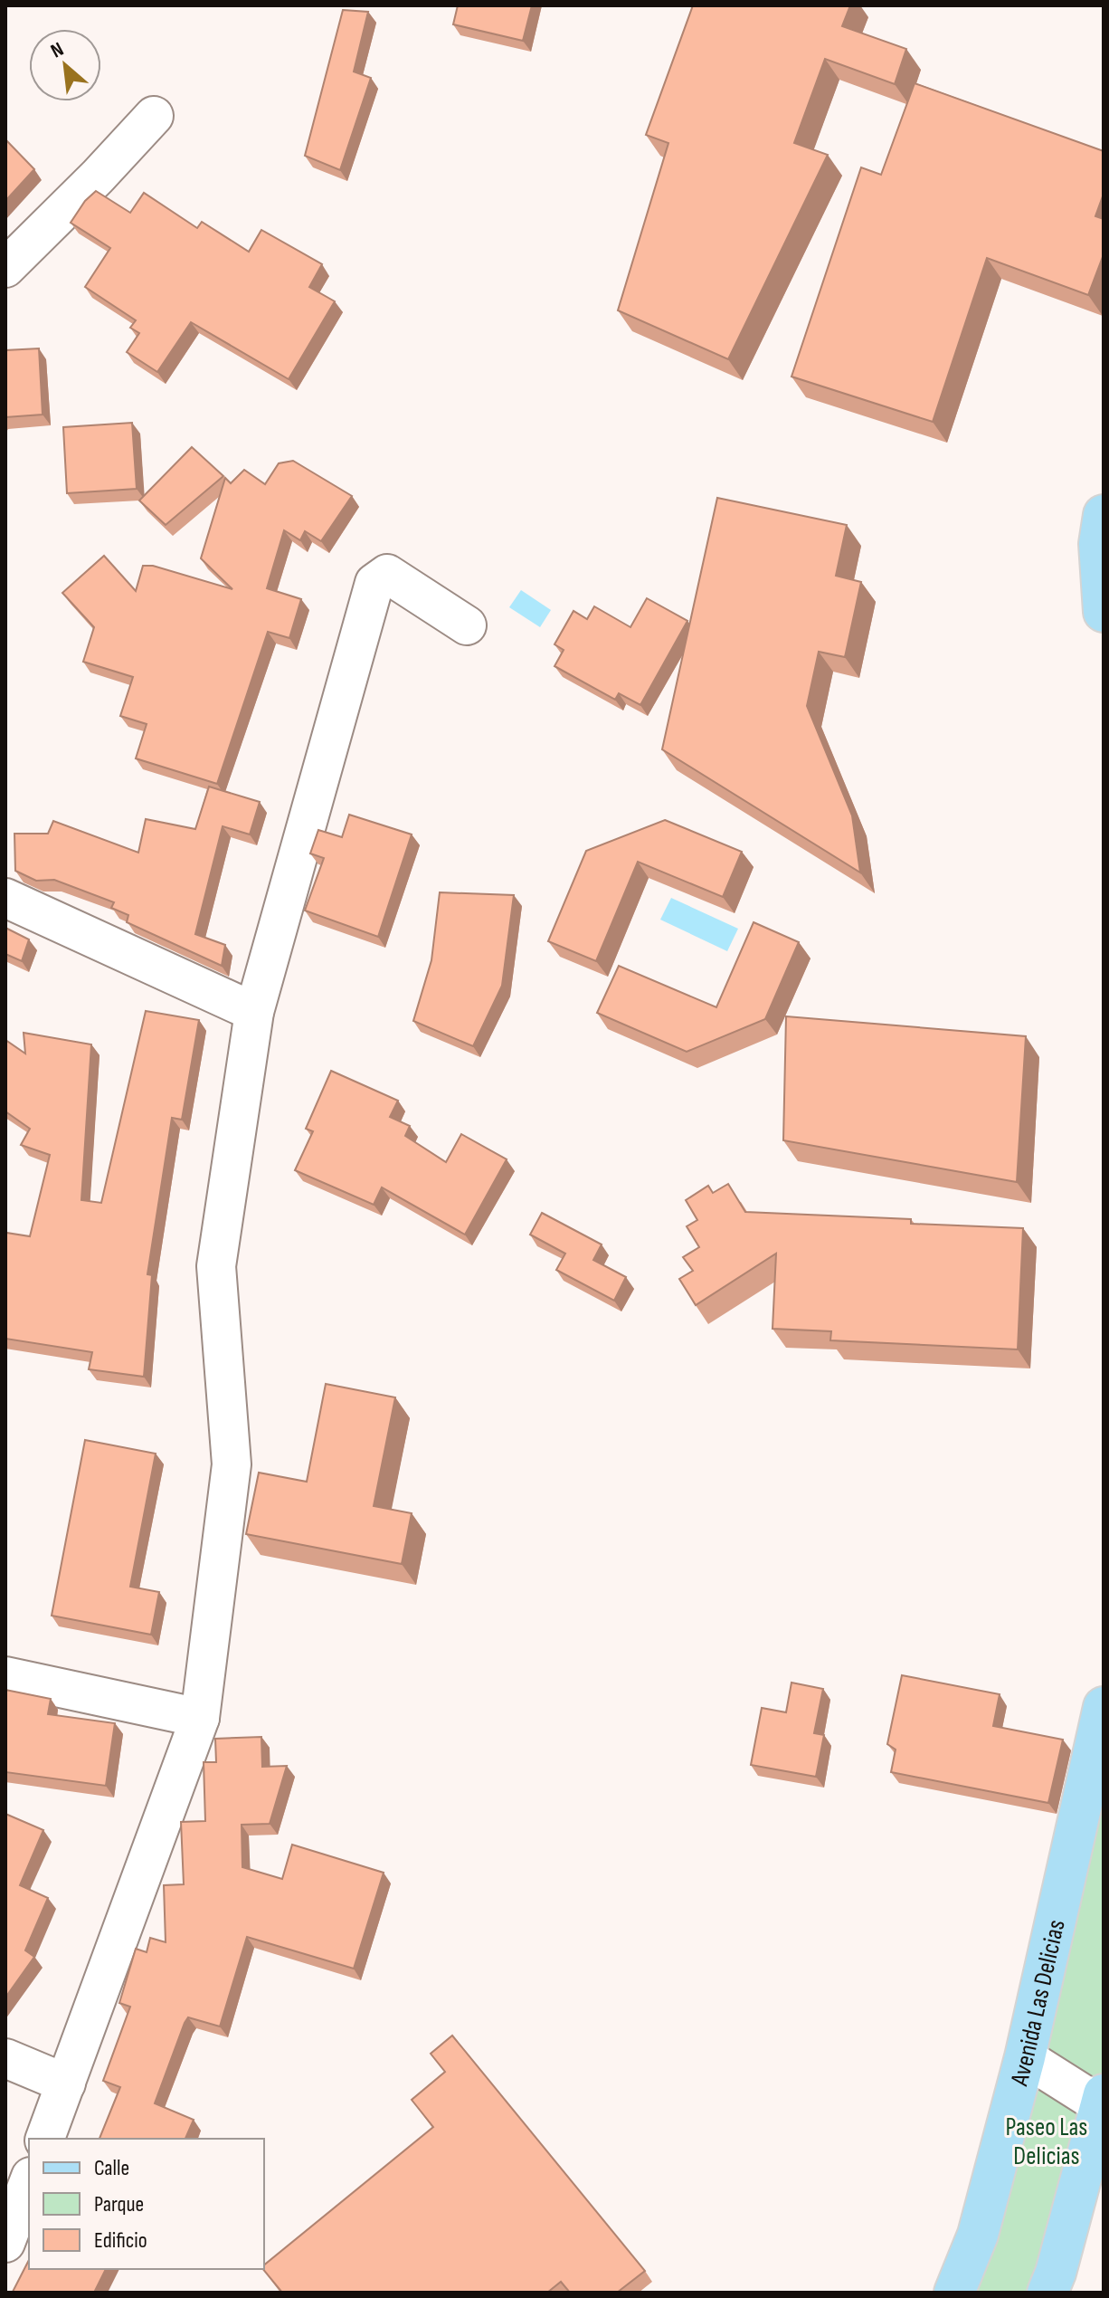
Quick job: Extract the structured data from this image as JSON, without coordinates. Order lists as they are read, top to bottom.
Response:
{
  "streets": {
    "main road": ["Avenida Las Delicias"]
  },
  "parks": ["Paseo Las Delicias"],
  "legend": ["Calle", "Parque", "Edificio"],
  "north": "top left"
}
